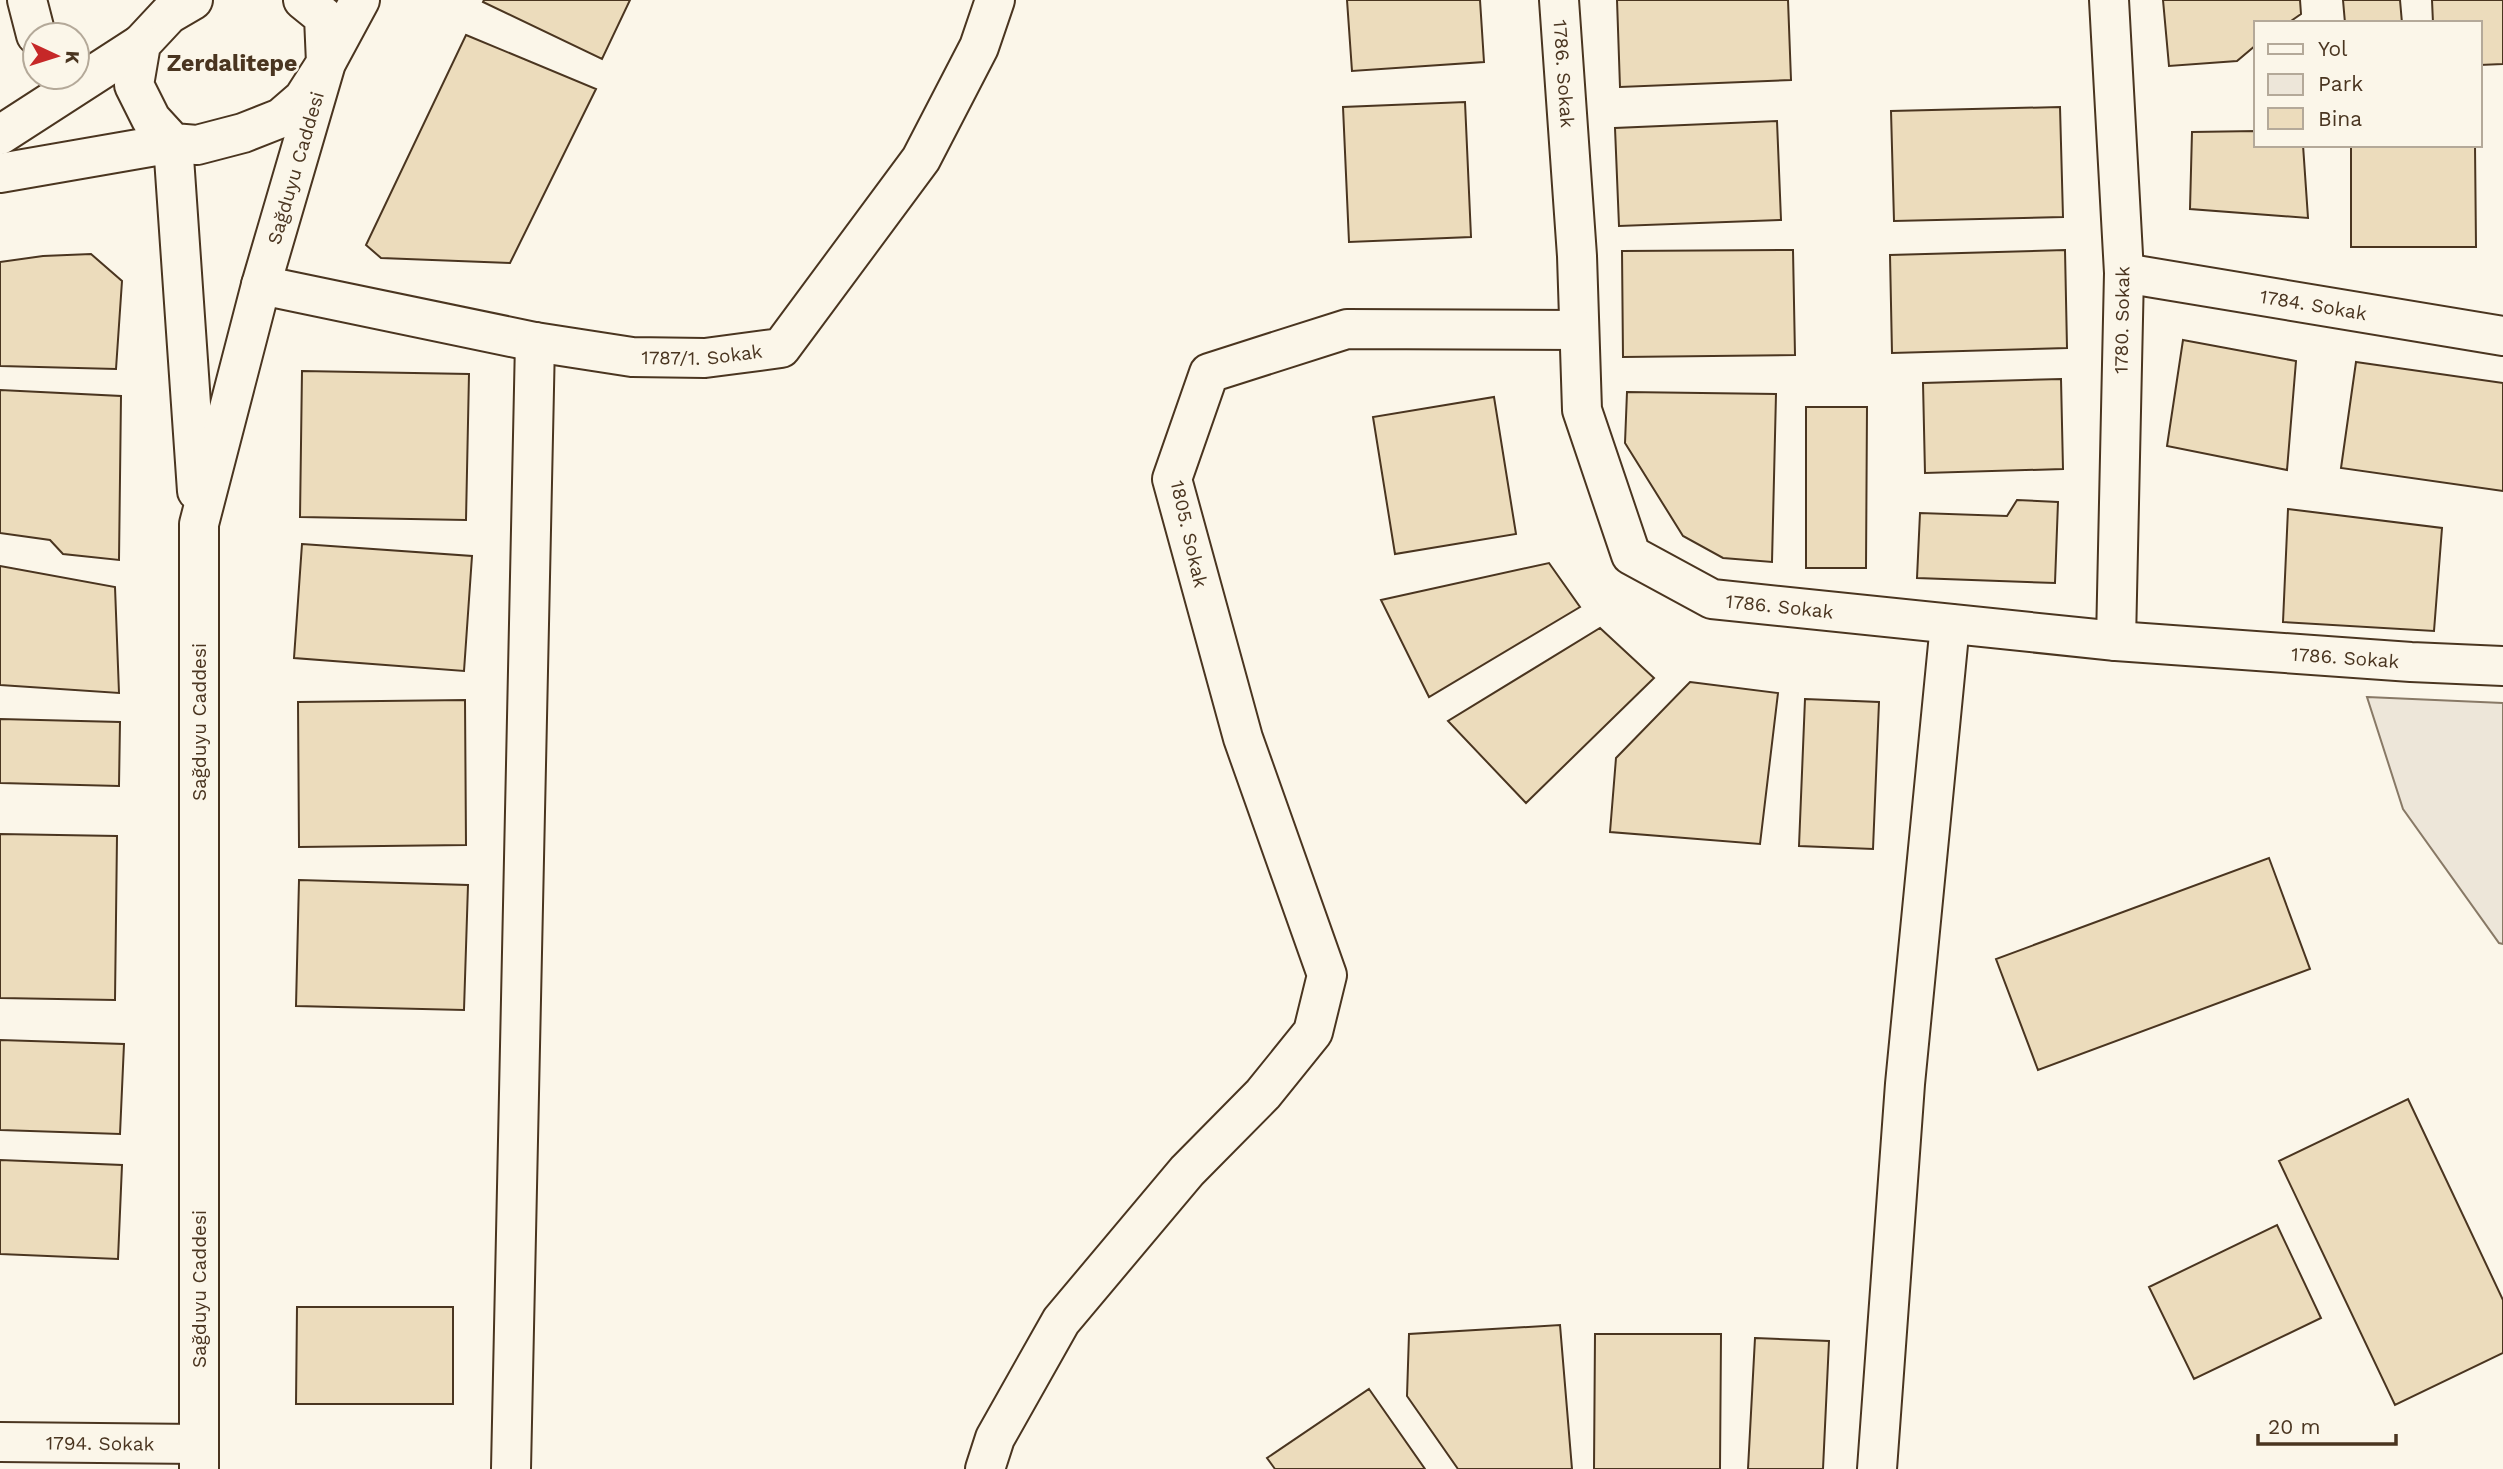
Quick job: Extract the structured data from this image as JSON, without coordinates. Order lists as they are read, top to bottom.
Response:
{
  "streets": {
    "street": [
      "1786. Sokak",
      "Sağduyu Caddesi",
      "1784. Sokak",
      "1780. Sokak",
      "1787/1. Sokak",
      "1805. Sokak",
      "1794. Sokak"
    ]
  },
  "crossings": [
    ["1786. Sokak", "1780. Sokak"],
    ["1786. Sokak", "1805. Sokak"],
    ["Sağduyu Caddesi", "1787/1. Sokak"],
    ["Sağduyu Caddesi", "1794. Sokak"],
    ["1784. Sokak", "1780. Sokak"]
  ],
  "districts": ["Zerdalitepe"],
  "legend": ["Yol", "Park", "Bina"],
  "scale_bar": "20 m",
  "north": "right"
}
